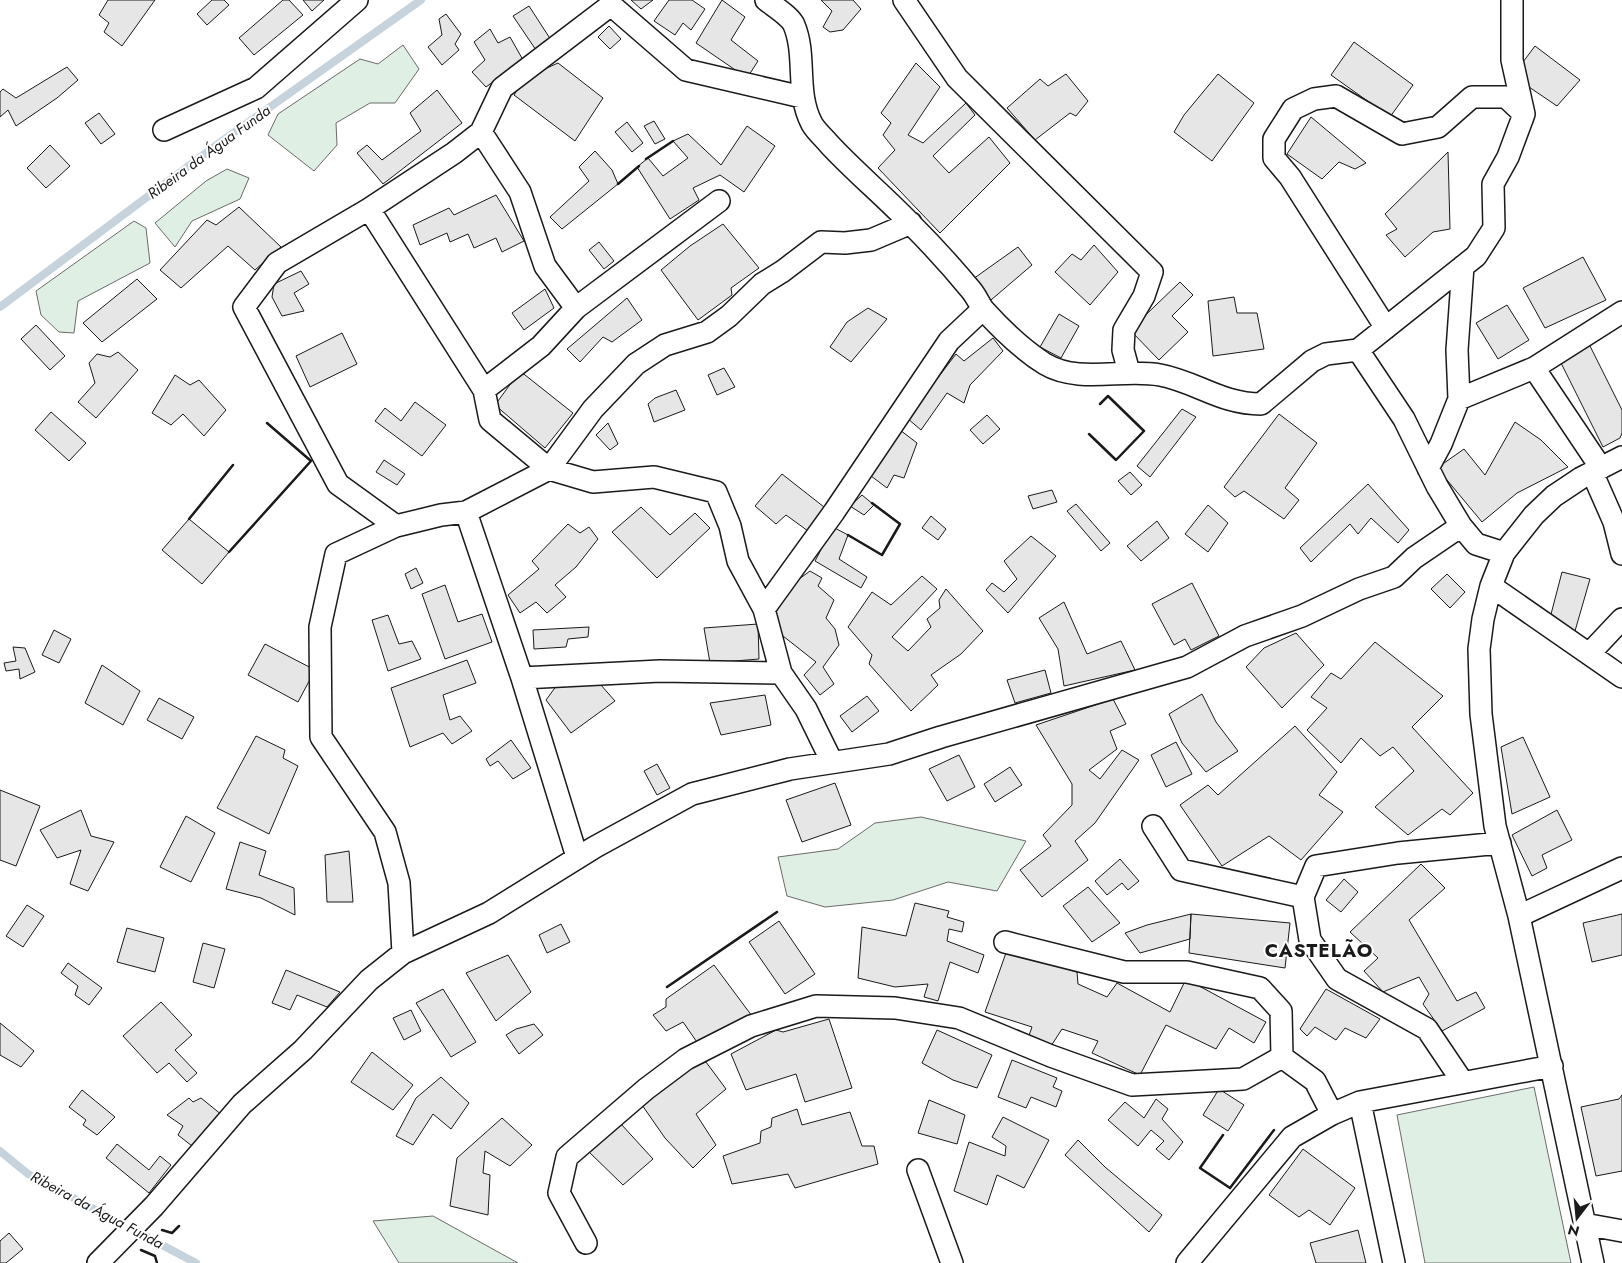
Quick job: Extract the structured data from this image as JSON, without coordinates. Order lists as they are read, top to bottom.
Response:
{
  "districts": ["CASTELÃO"],
  "water": ["Ribeira da Água Funda"],
  "north": "bottom"
}
